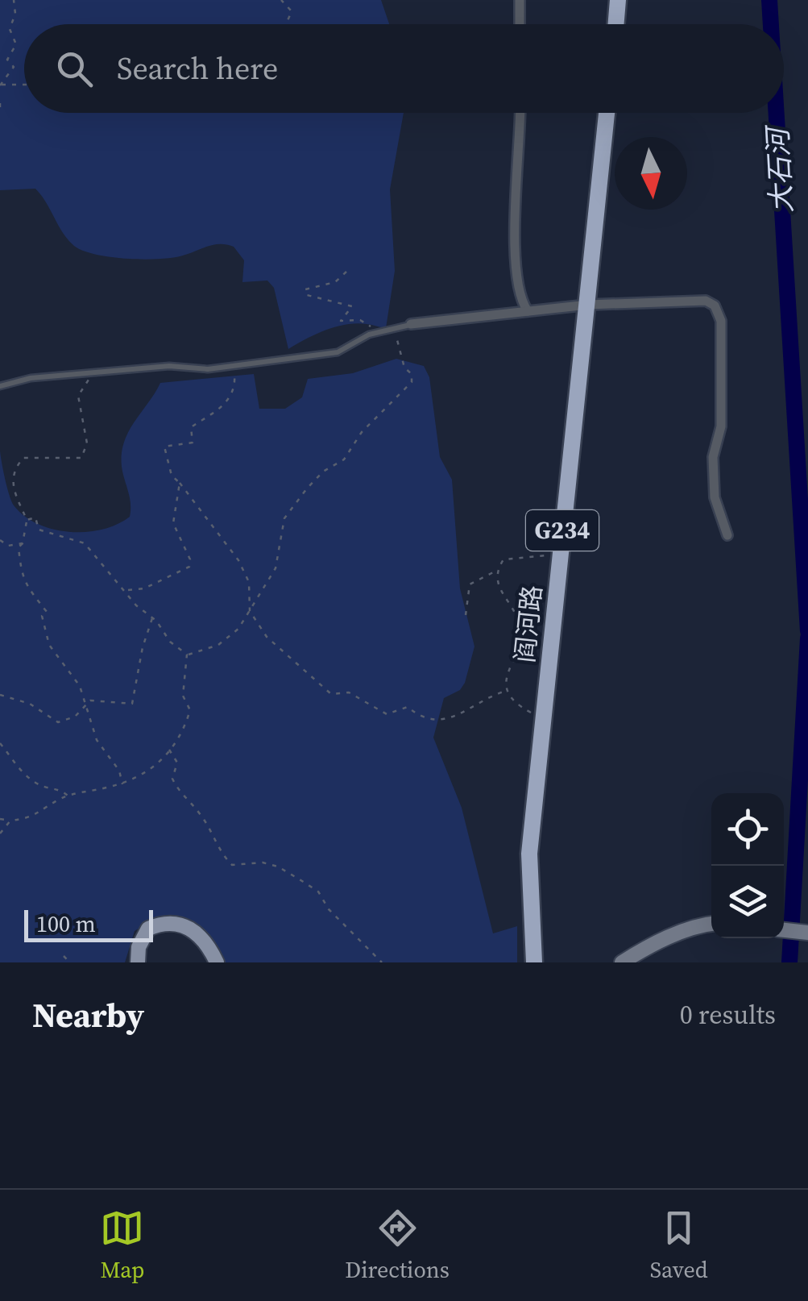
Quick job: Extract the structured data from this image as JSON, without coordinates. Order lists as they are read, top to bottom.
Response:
{
  "streets": {
    "highway": ["G234", "阎河路"]
  },
  "water": ["大石河"],
  "scale_bar": "100 m",
  "north": "bottom",
  "page": {
    "search": "Search here",
    "scale": "100 m",
    "heading": ["Nearby", "0 results"],
    "nav": ["Map", "Directions", "Saved"]
  }
}
